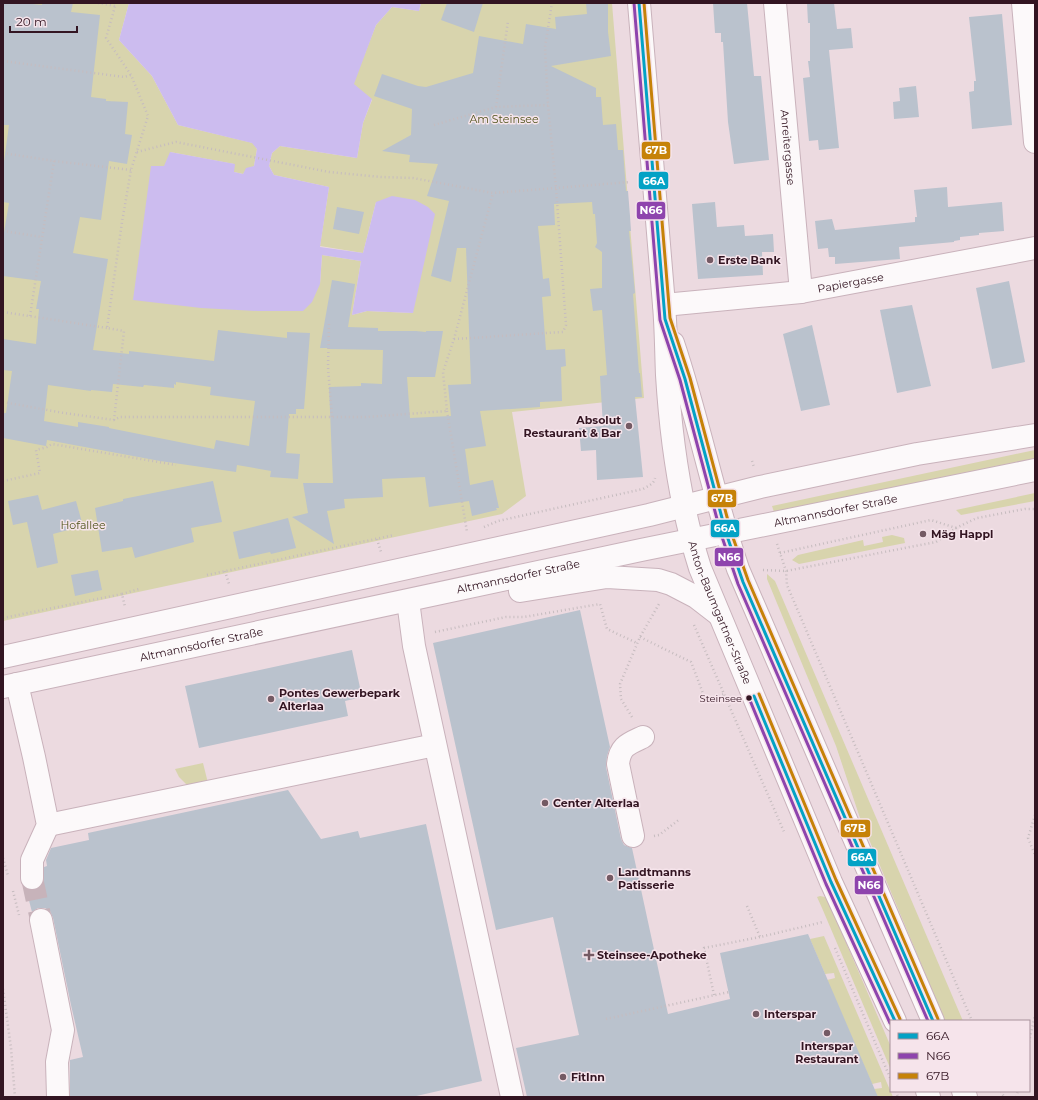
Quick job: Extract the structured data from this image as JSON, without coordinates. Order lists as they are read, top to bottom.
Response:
{
  "streets": {
    "main road": [
      "Anreitergasse",
      "Papiergasse",
      "Altmannsdorfer Straße",
      "Anton-Baumgartner-Straße"
    ]
  },
  "crossings": [
    ["Anreitergasse", "Papiergasse"],
    ["Papiergasse", "Anton-Baumgartner-Straße"],
    ["Altmannsdorfer Straße", "Anton-Baumgartner-Straße"]
  ],
  "parks": ["Am Steinsee", "Hofallee"],
  "places": {
    "other": [
      "Erste Bank",
      "Absolut Restaurant & Bar",
      "Mäg Happl",
      "Steinsee",
      "Pontes Gewerbepark Alterlaa",
      "Center Alterlaa",
      "Landtmanns Patisserie",
      "Interspar",
      "Interspar Restaurant",
      "FitInn"
    ],
    "health": ["Steinsee-Apotheke"]
  },
  "lines": ["transit line 66A", "transit line N66", "transit line 67B"],
  "legend": ["66A", "N66", "67B"],
  "scale_bar": "20 m"
}
